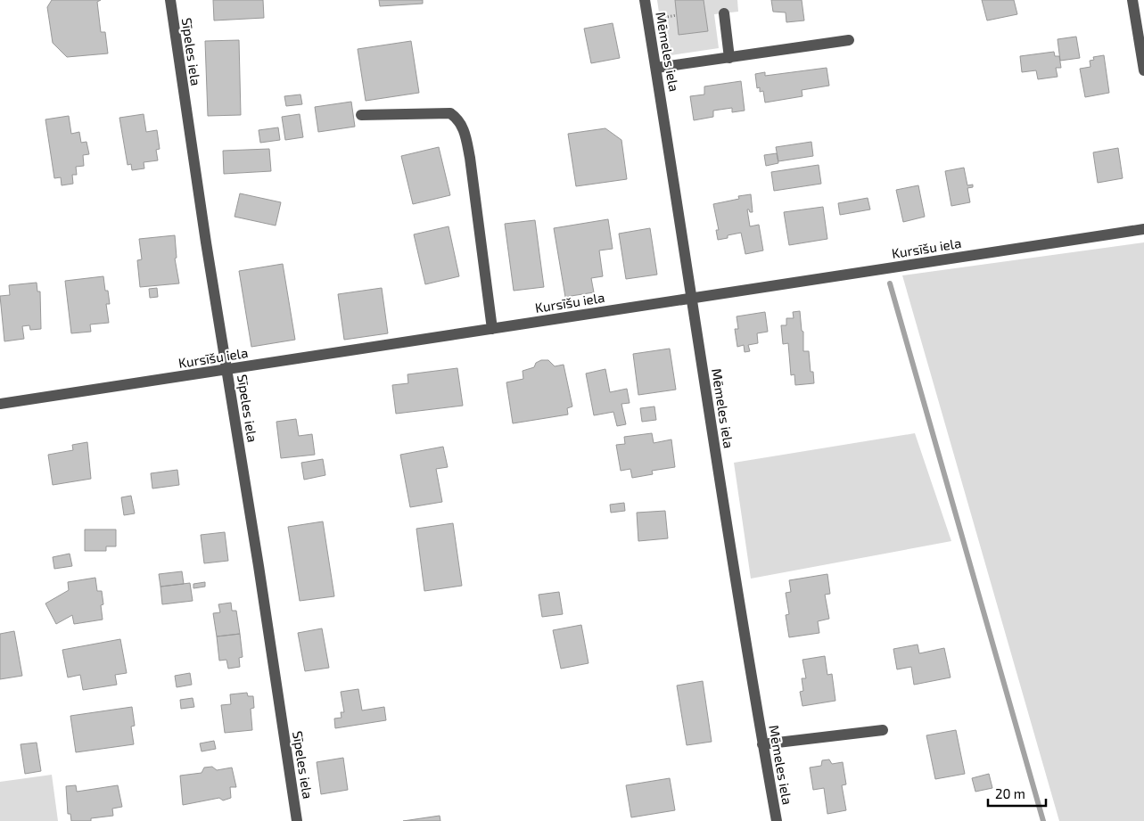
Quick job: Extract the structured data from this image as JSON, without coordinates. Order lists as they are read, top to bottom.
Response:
{
  "streets": {
    "street": ["Sīpeles iela", "Mēmeles iela", "Kursīšu iela"]
  },
  "crossings": [
    ["Sīpeles iela", "Kursīšu iela"],
    ["Mēmeles iela", "Kursīšu iela"]
  ],
  "scale_bar": "20 m"
}
